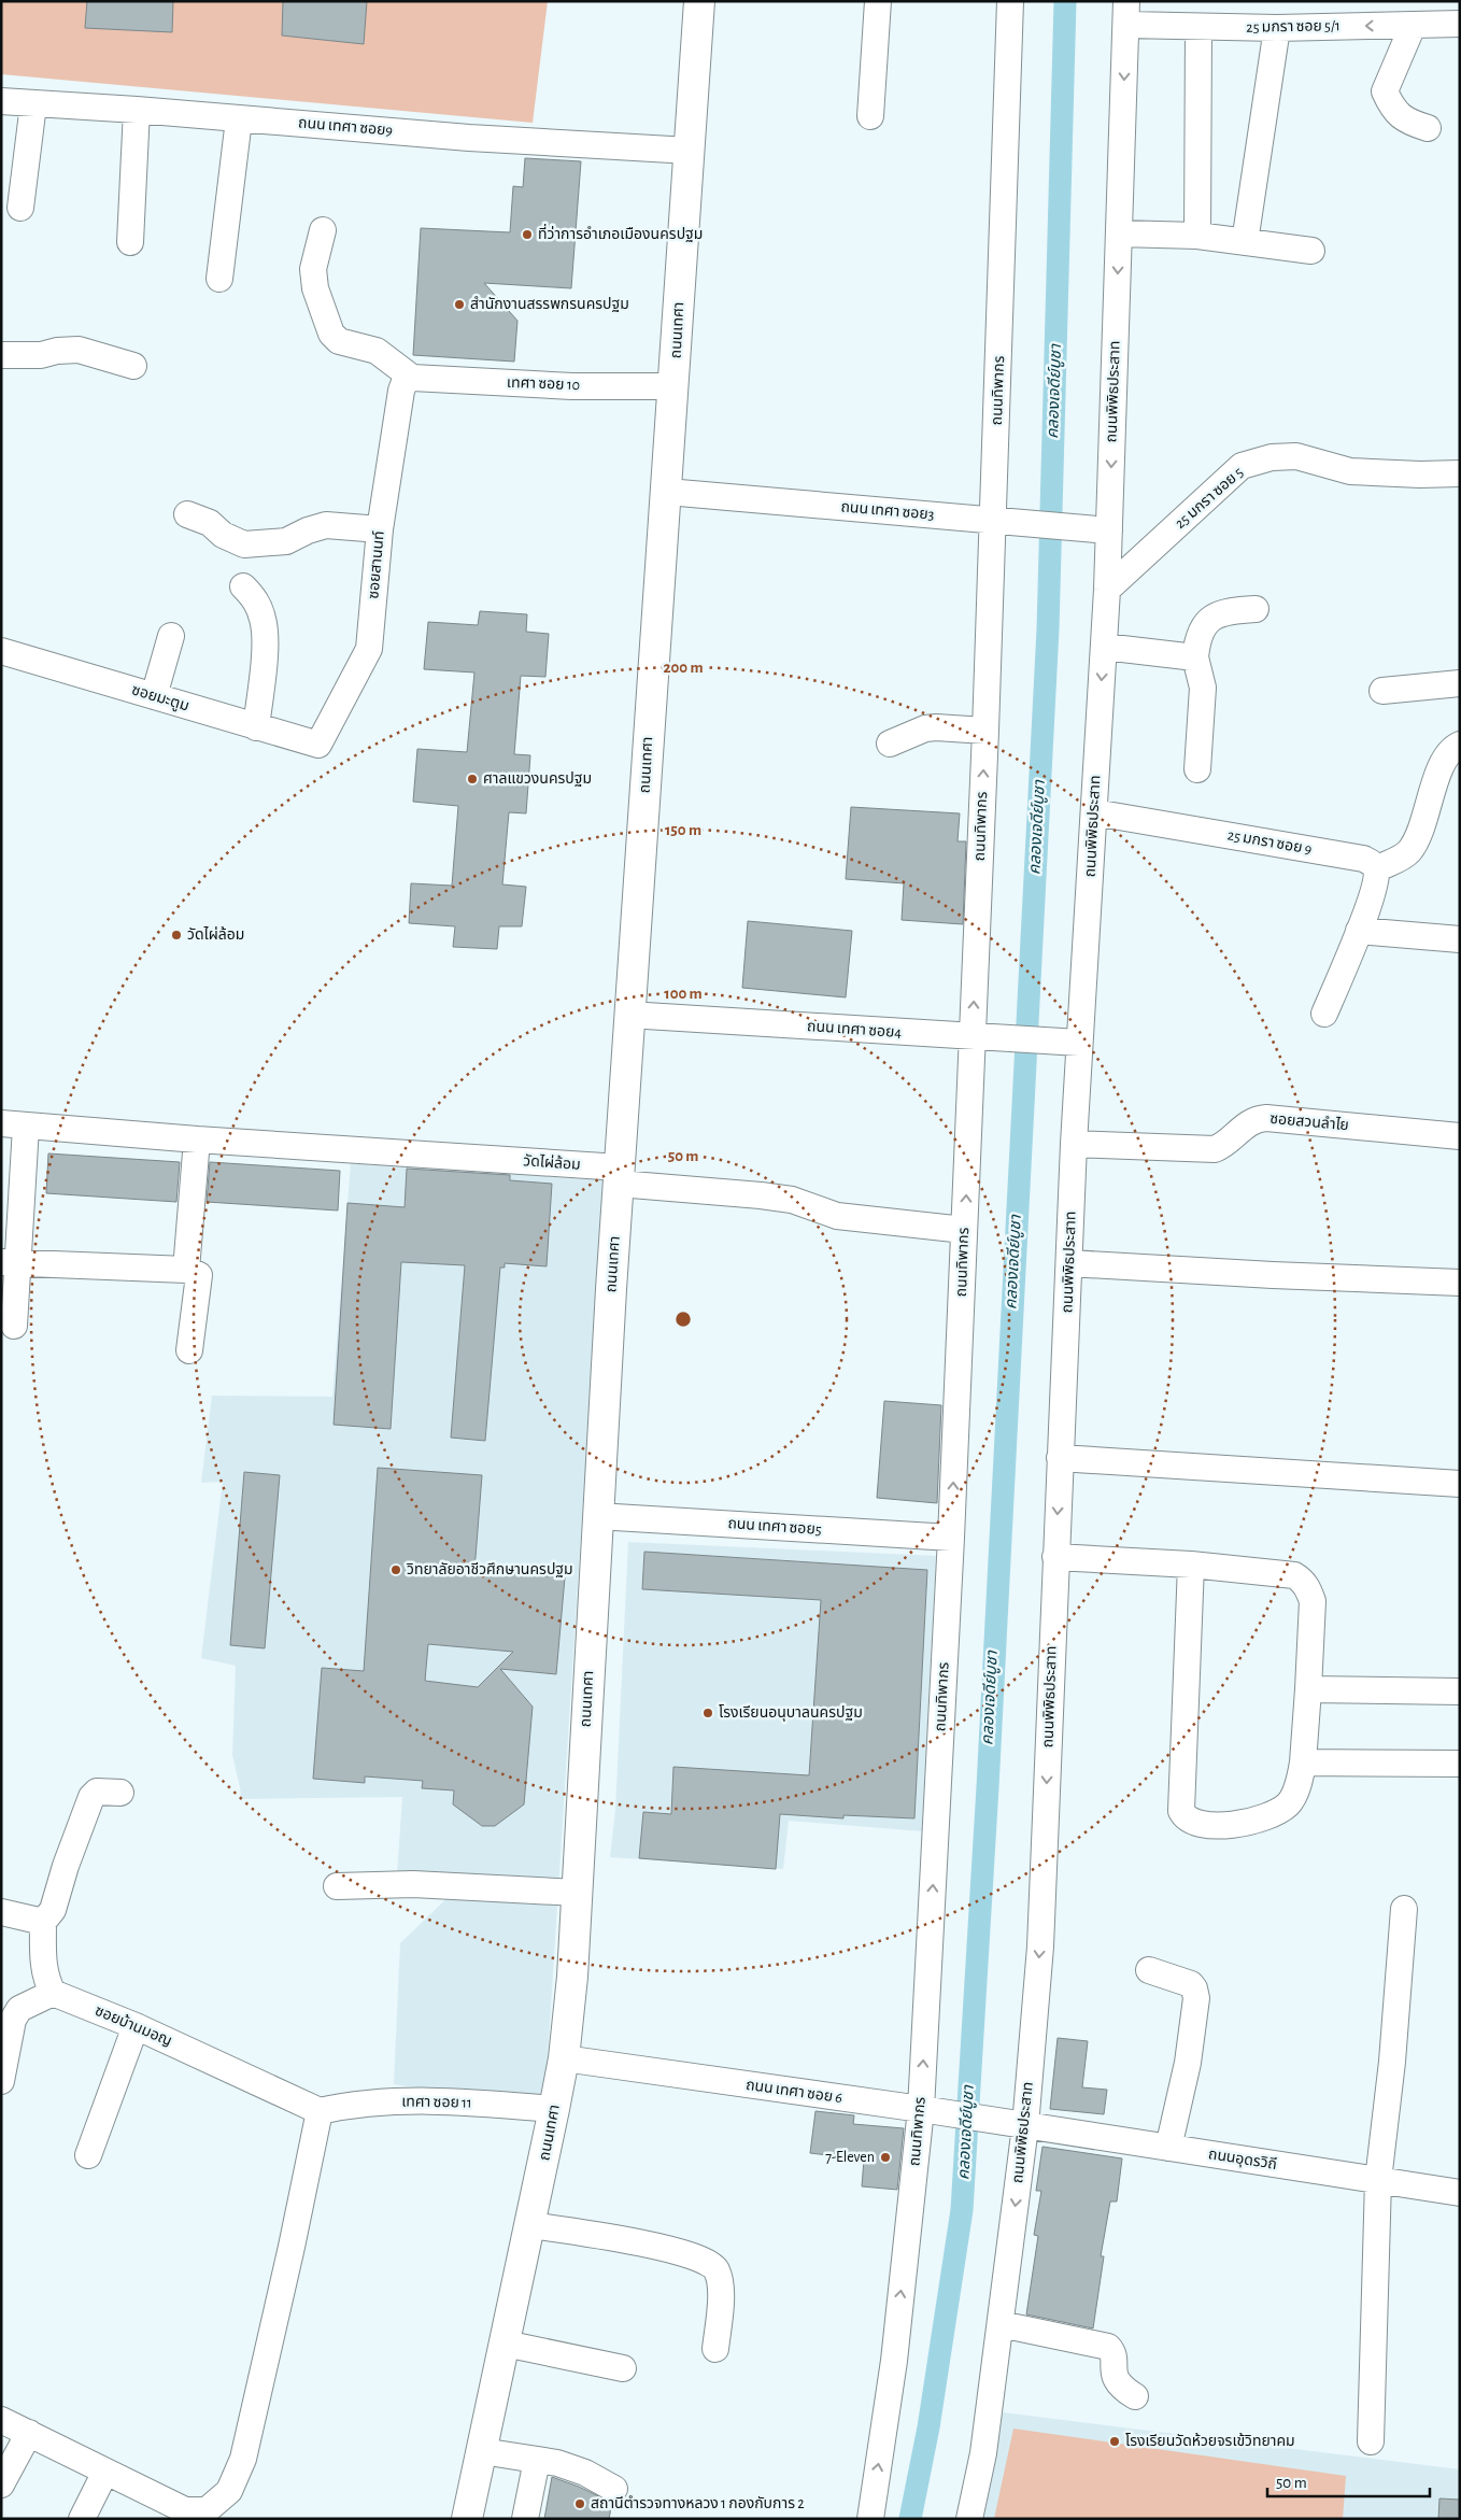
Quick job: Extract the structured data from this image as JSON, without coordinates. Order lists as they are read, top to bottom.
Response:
{
  "streets": {
    "main road": ["ถนนเทศา"],
    "street": [
      "25 มกรา ซอย 5/1",
      "ถนน เทศา ซอย9",
      "เทศา ซอย 10",
      "ถนนทิพากร",
      "ถนนพิพิธประสาท",
      "25 มกรา ซอย 5",
      "ถนน เทศา ซอย3",
      "ซอยสานนท์",
      "ซอยมะตูม",
      "25 มกรา ซอย 9",
      "ถนน เทศา ซอย4",
      "ซอยสวนลำไย",
      "วัดไผ่ล้อม",
      "ถนน เทศา ซอย5",
      "ซอยบ้านมอญ",
      "ถนน เทศา ซอย 6",
      "เทศา ซอย 11",
      "ถนนอุดรวิถี"
    ]
  },
  "crossings": [
    ["25 มกรา ซอย 5/1", "ถนนพิพิธประสาท"],
    ["ถนน เทศา ซอย9", "ถนนเทศา"],
    ["ถนนเทศา", "เทศา ซอย 10"],
    ["ถนนเทศา", "ถนน เทศา ซอย3"],
    ["ถนนเทศา", "ถนน เทศา ซอย4"],
    ["ถนนเทศา", "วัดไผ่ล้อม"],
    ["ถนนเทศา", "ถนน เทศา ซอย5"],
    ["ถนนเทศา", "ถนน เทศา ซอย 6"],
    ["ถนนเทศา", "เทศา ซอย 11"],
    ["เทศา ซอย 10", "ซอยสานนท์"],
    ["ถนนทิพากร", "ถนน เทศา ซอย3"],
    ["ถนนทิพากร", "ถนน เทศา ซอย4"],
    ["ถนนทิพากร", "วัดไผ่ล้อม"],
    ["ถนนทิพากร", "ถนน เทศา ซอย5"],
    ["ถนนทิพากร", "ถนน เทศา ซอย 6"],
    ["ถนนพิพิธประสาท", "25 มกรา ซอย 5"],
    ["ถนนพิพิธประสาท", "ถนน เทศา ซอย3"],
    ["ถนนพิพิธประสาท", "25 มกรา ซอย 9"],
    ["ถนนพิพิธประสาท", "ถนน เทศา ซอย4"],
    ["ถนนพิพิธประสาท", "ซอยสวนลำไย"],
    ["ถนนพิพิธประสาท", "ถนน เทศา ซอย 6"],
    ["ถนนพิพิธประสาท", "ถนนอุดรวิถี"],
    ["ซอยสานนท์", "ซอยมะตูม"],
    ["ซอยบ้านมอญ", "เทศา ซอย 11"],
    ["ถนน เทศา ซอย 6", "ถนนอุดรวิถี"]
  ],
  "one_way": ["25 มกรา ซอย 5/1", "ถนนทิพากร"],
  "water": ["คลองเจดีย์บูชา"],
  "places": [
    "ที่ว่าการอำเภอเมืองนครปฐม",
    "สำนักงานสรรพกรนครปฐม",
    "ศาลแขวงนครปฐม",
    "วัดไผ่ล้อม",
    "วิทยาลัยอาชีวศึกษานครปฐม",
    "โรงเรียนอนุบาลนครปฐม",
    "7-Eleven",
    "โรงเรียนวัดห้วยจรเข้วิทยาคม",
    "สถานีตำรวจทางหลวง 1 กองกับการ 2"
  ],
  "scale_bar": "50 m",
  "rings": [
    "200 m",
    "150 m",
    "100 m",
    "50 m"
  ]
}
